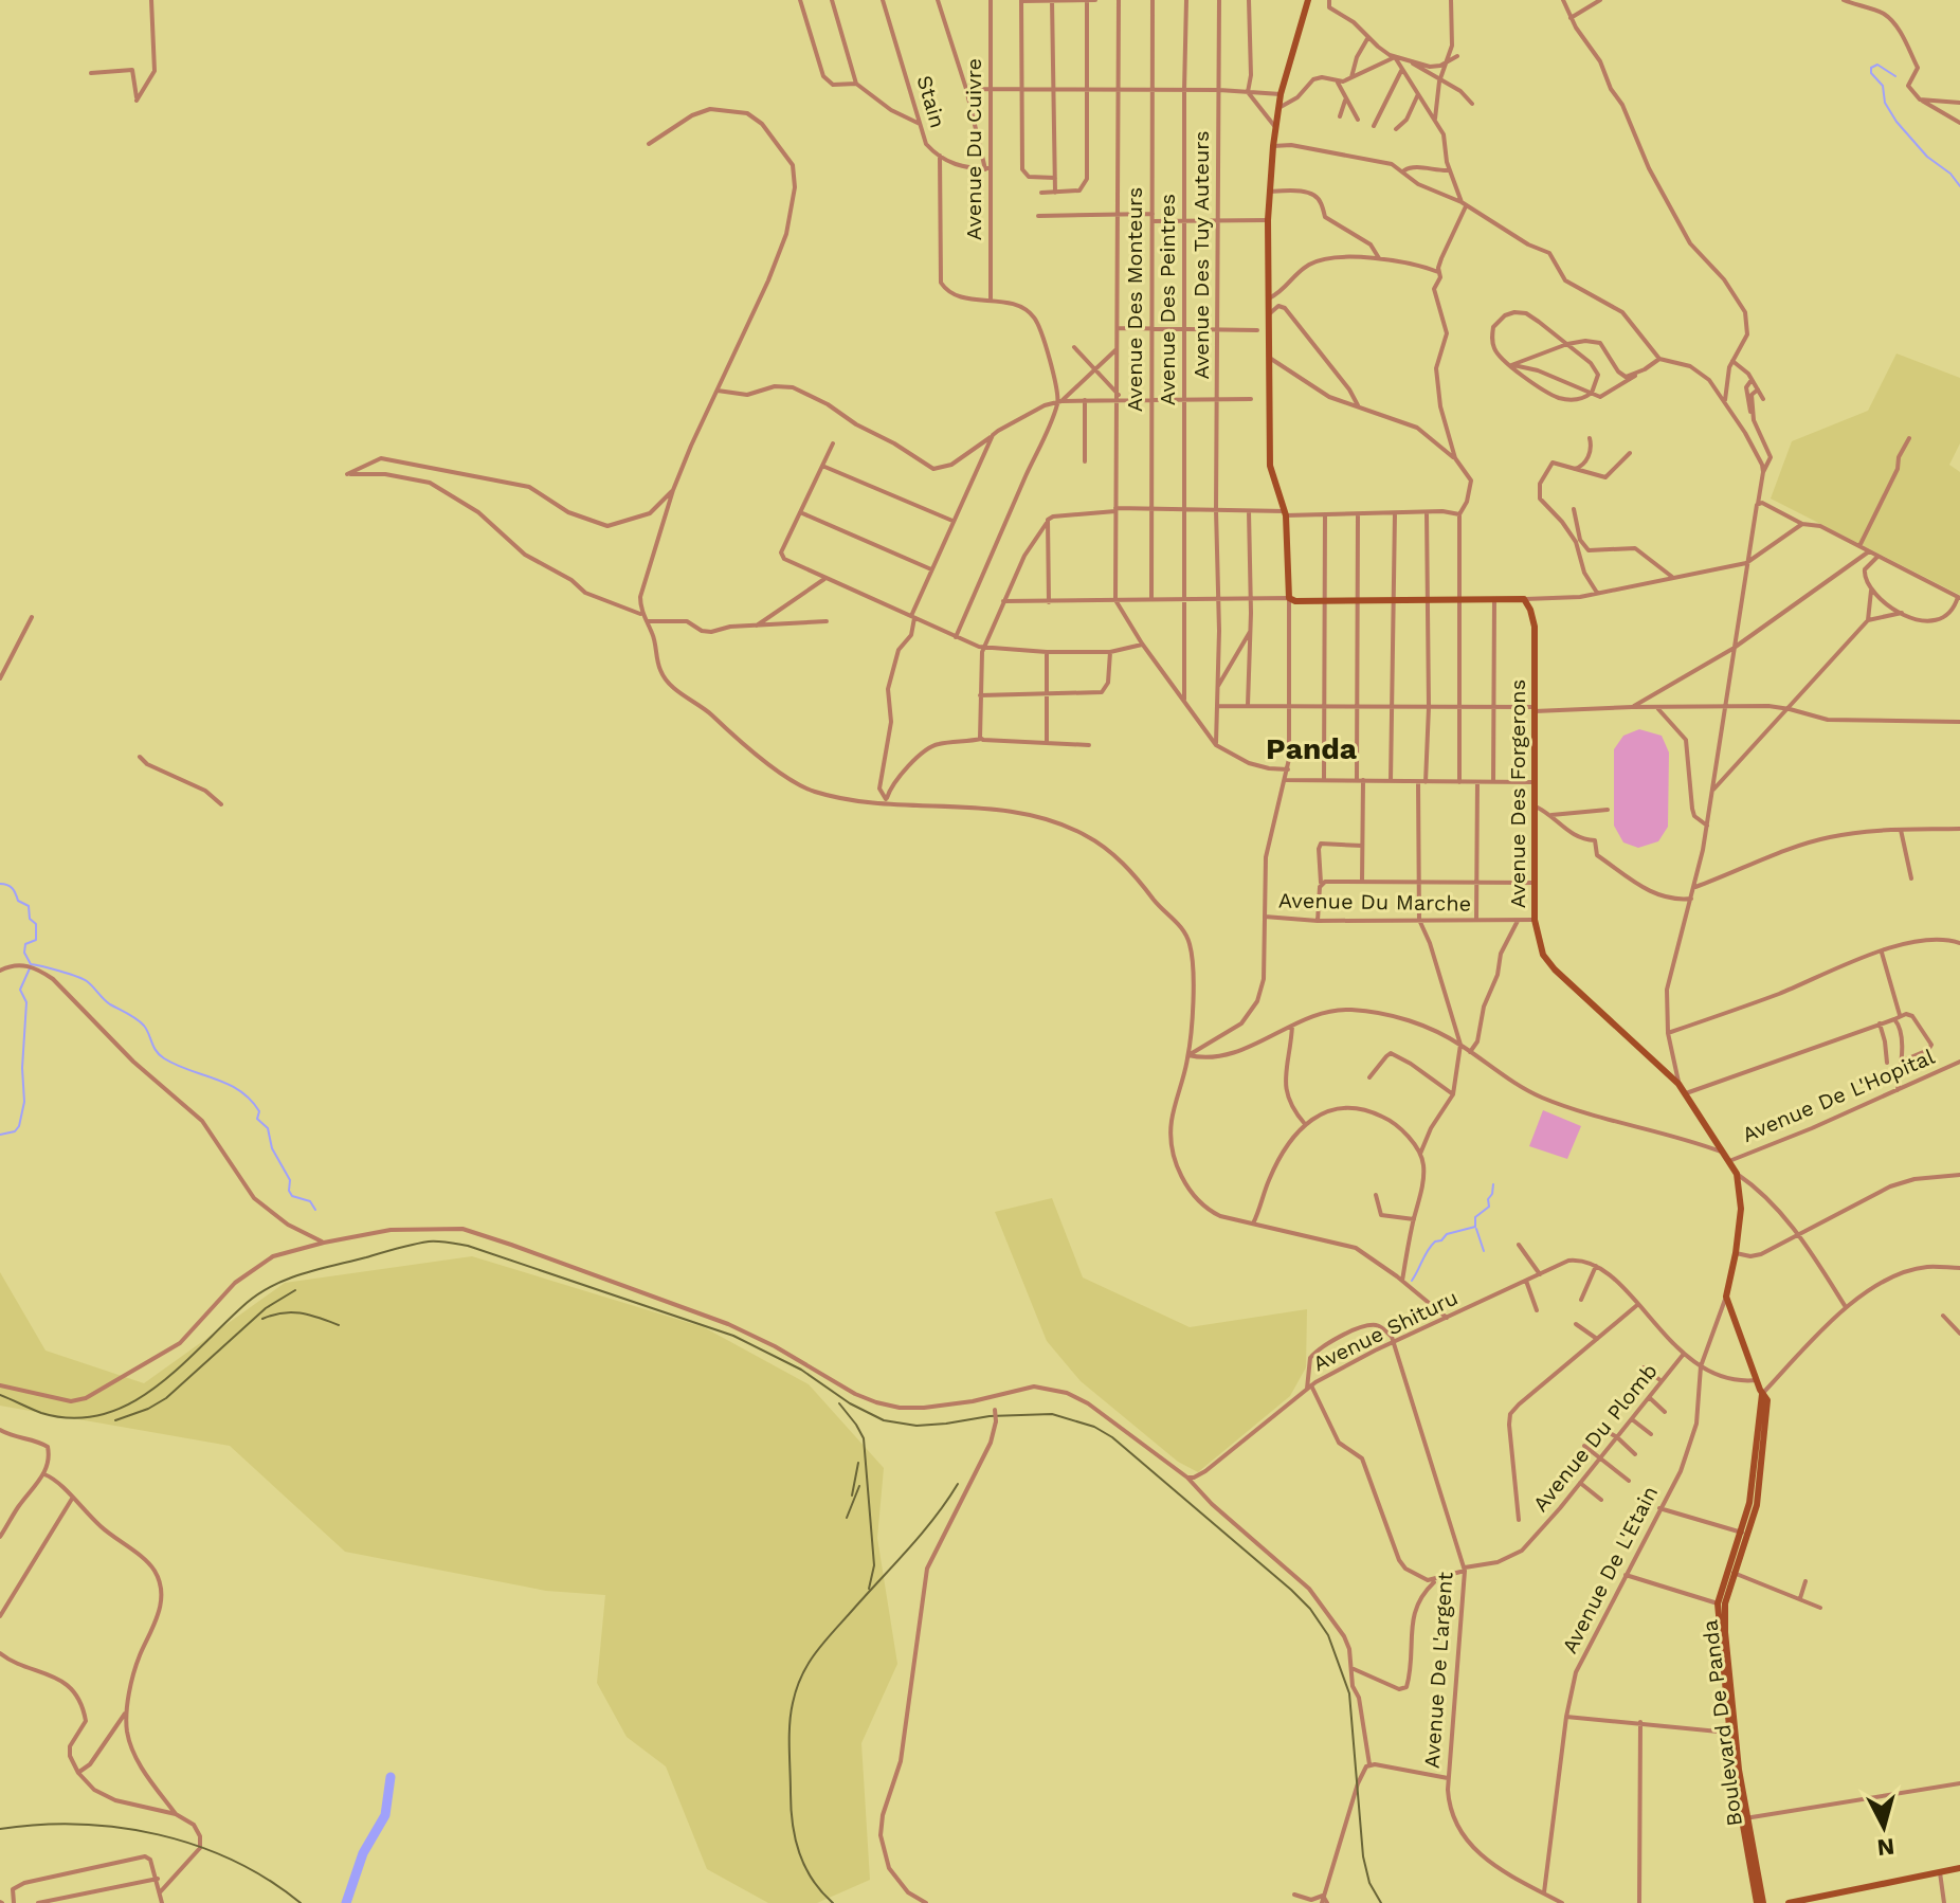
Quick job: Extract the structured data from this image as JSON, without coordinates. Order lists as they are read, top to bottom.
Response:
{
  "streets": {
    "street": [
      "Stain",
      "Avenue Du Cuivre",
      "Avenue Des Tuy Auteurs",
      "Avenue Des Monteurs",
      "Avenue Des Peintres",
      "Avenue Des Forgerons",
      "Avenue Du Marche",
      "Avenue De L'Hopital",
      "Avenue Shituru",
      "Avenue Du Plomb",
      "Avenue De L'Etain",
      "Avenue De L'argent",
      "Boulevard De Panda"
    ]
  },
  "crossings": [
    ["Stain", "Avenue Du Cuivre"],
    ["Avenue Des Forgerons", "Avenue Du Marche"],
    ["Avenue Shituru", "Avenue De L'argent"],
    ["Avenue Du Plomb", "Avenue De L'argent"],
    ["Avenue De L'Etain", "Avenue De L'argent"],
    ["Avenue De L'Etain", "Boulevard De Panda"]
  ],
  "districts": ["Panda"],
  "north": "bottom"
}
